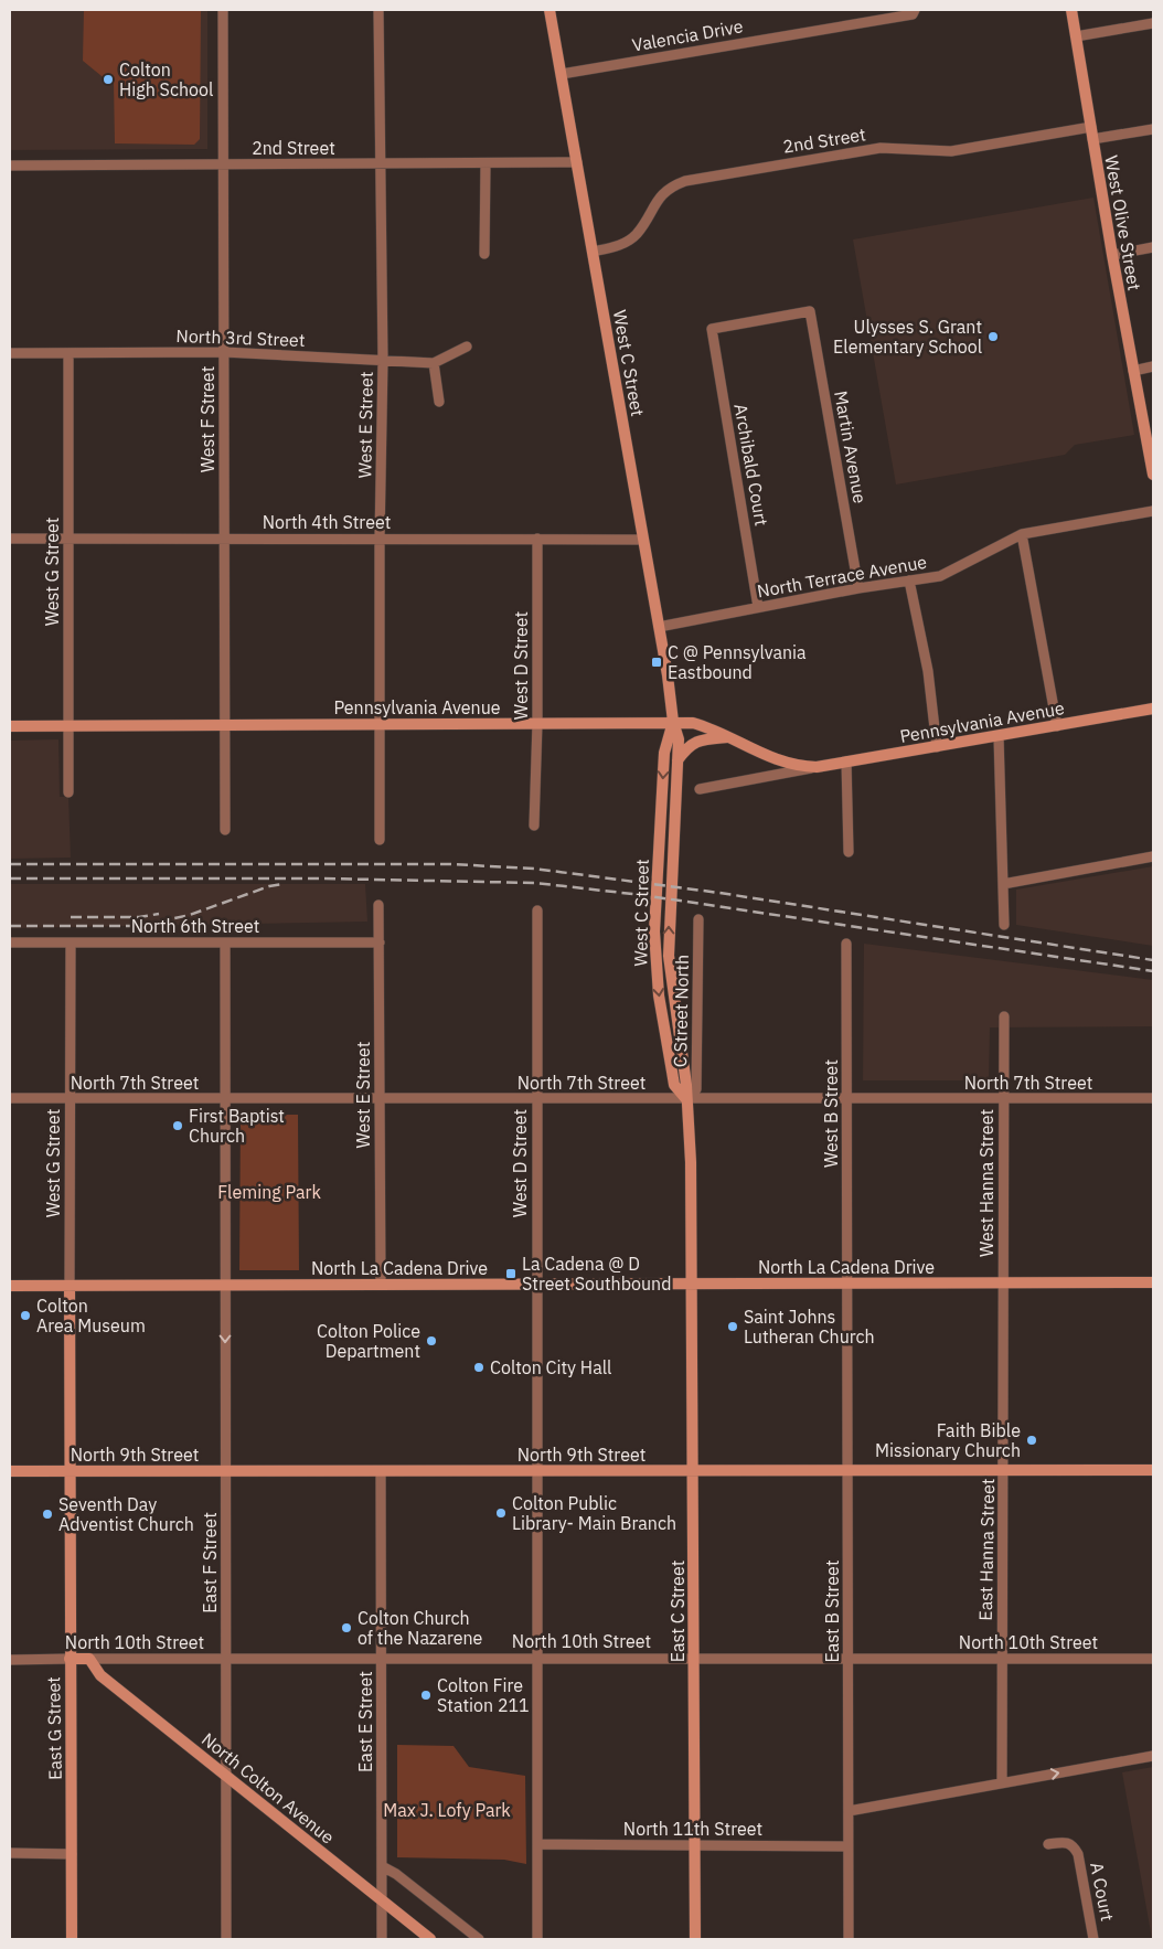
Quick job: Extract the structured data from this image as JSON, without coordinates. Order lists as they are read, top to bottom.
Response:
{
  "streets": {
    "street": [
      "Valencia Drive",
      "2nd Street",
      "West Olive Street",
      "North 3rd Street",
      "West C Street",
      "West F Street",
      "West E Street",
      "Martin Avenue",
      "Archibald Court",
      "North 4th Street",
      "West G Street",
      "North Terrace Avenue",
      "West D Street",
      "Pennsylvania Avenue",
      "North 6th Street",
      "C Street North",
      "North 7th Street",
      "West B Street",
      "West Hanna Street",
      "North La Cadena Drive",
      "North 9th Street",
      "East Hanna Street",
      "East F Street",
      "East C Street",
      "East B Street",
      "North 10th Street",
      "East E Street",
      "East G Street",
      "North Colton Avenue",
      "North 11th Street",
      "A Court"
    ]
  },
  "crossings": [
    ["Valencia Drive", "West C Street"],
    ["2nd Street", "West Olive Street"],
    ["2nd Street", "West C Street"],
    ["2nd Street", "West F Street"],
    ["2nd Street", "West E Street"],
    ["North 3rd Street", "West F Street"],
    ["North 3rd Street", "West E Street"],
    ["North 3rd Street", "West G Street"],
    ["West C Street", "North 4th Street"],
    ["West C Street", "North Terrace Avenue"],
    ["West C Street", "Pennsylvania Avenue"],
    ["West C Street", "C Street North"],
    ["West C Street", "North 7th Street"],
    ["West C Street", "North La Cadena Drive"],
    ["West C Street", "East C Street"],
    ["West F Street", "North 4th Street"],
    ["West F Street", "Pennsylvania Avenue"],
    ["West E Street", "North 4th Street"],
    ["West E Street", "Pennsylvania Avenue"],
    ["West E Street", "North 6th Street"],
    ["West E Street", "North 7th Street"],
    ["West E Street", "North La Cadena Drive"],
    ["Martin Avenue", "Archibald Court"],
    ["Martin Avenue", "North Terrace Avenue"],
    ["Archibald Court", "North Terrace Avenue"],
    ["North 4th Street", "West G Street"],
    ["North 4th Street", "West D Street"],
    ["West G Street", "Pennsylvania Avenue"],
    ["West G Street", "North 6th Street"],
    ["West G Street", "North 7th Street"],
    ["West G Street", "North La Cadena Drive"],
    ["West G Street", "East G Street"],
    ["West D Street", "Pennsylvania Avenue"],
    ["West D Street", "North 7th Street"],
    ["West D Street", "North La Cadena Drive"],
    ["West D Street", "North 9th Street"],
    ["West D Street", "North 10th Street"],
    ["West D Street", "North 11th Street"],
    ["C Street North", "North 7th Street"],
    ["North 7th Street", "West B Street"],
    ["North 7th Street", "West Hanna Street"],
    ["West B Street", "North La Cadena Drive"],
    ["West B Street", "East B Street"],
    ["West Hanna Street", "North La Cadena Drive"],
    ["West Hanna Street", "East Hanna Street"],
    ["North La Cadena Drive", "East Hanna Street"],
    ["North La Cadena Drive", "East F Street"],
    ["North La Cadena Drive", "East C Street"],
    ["North La Cadena Drive", "East B Street"],
    ["North La Cadena Drive", "East G Street"],
    ["North 9th Street", "East Hanna Street"],
    ["North 9th Street", "East F Street"],
    ["North 9th Street", "East C Street"],
    ["North 9th Street", "East B Street"],
    ["North 9th Street", "East E Street"],
    ["North 9th Street", "East G Street"],
    ["East Hanna Street", "North 10th Street"],
    ["East F Street", "North 10th Street"],
    ["East F Street", "North Colton Avenue"],
    ["East C Street", "North 10th Street"],
    ["East C Street", "North 11th Street"],
    ["East B Street", "North 10th Street"],
    ["East B Street", "North 11th Street"],
    ["North 10th Street", "East E Street"],
    ["North 10th Street", "East G Street"],
    ["North 10th Street", "North Colton Avenue"],
    ["East E Street", "North Colton Avenue"]
  ],
  "parks": ["Fleming Park", "Max J. Lofy Park"],
  "places": {
    "other": [
      "Colton High School",
      "Ulysses S. Grant Elementary School",
      "First Baptist Church",
      "Colton Area Museum",
      "Saint Johns Lutheran Church",
      "Colton Police Department",
      "Colton City Hall",
      "Faith Bible Missionary Church",
      "Colton Public Library- Main Branch",
      "Seventh Day Adventist Church",
      "Colton Church of the Nazarene",
      "Colton Fire Station 211"
    ],
    "transit": ["C @ Pennsylvania Eastbound", "La Cadena @ D Street Southbound"]
  }
}
